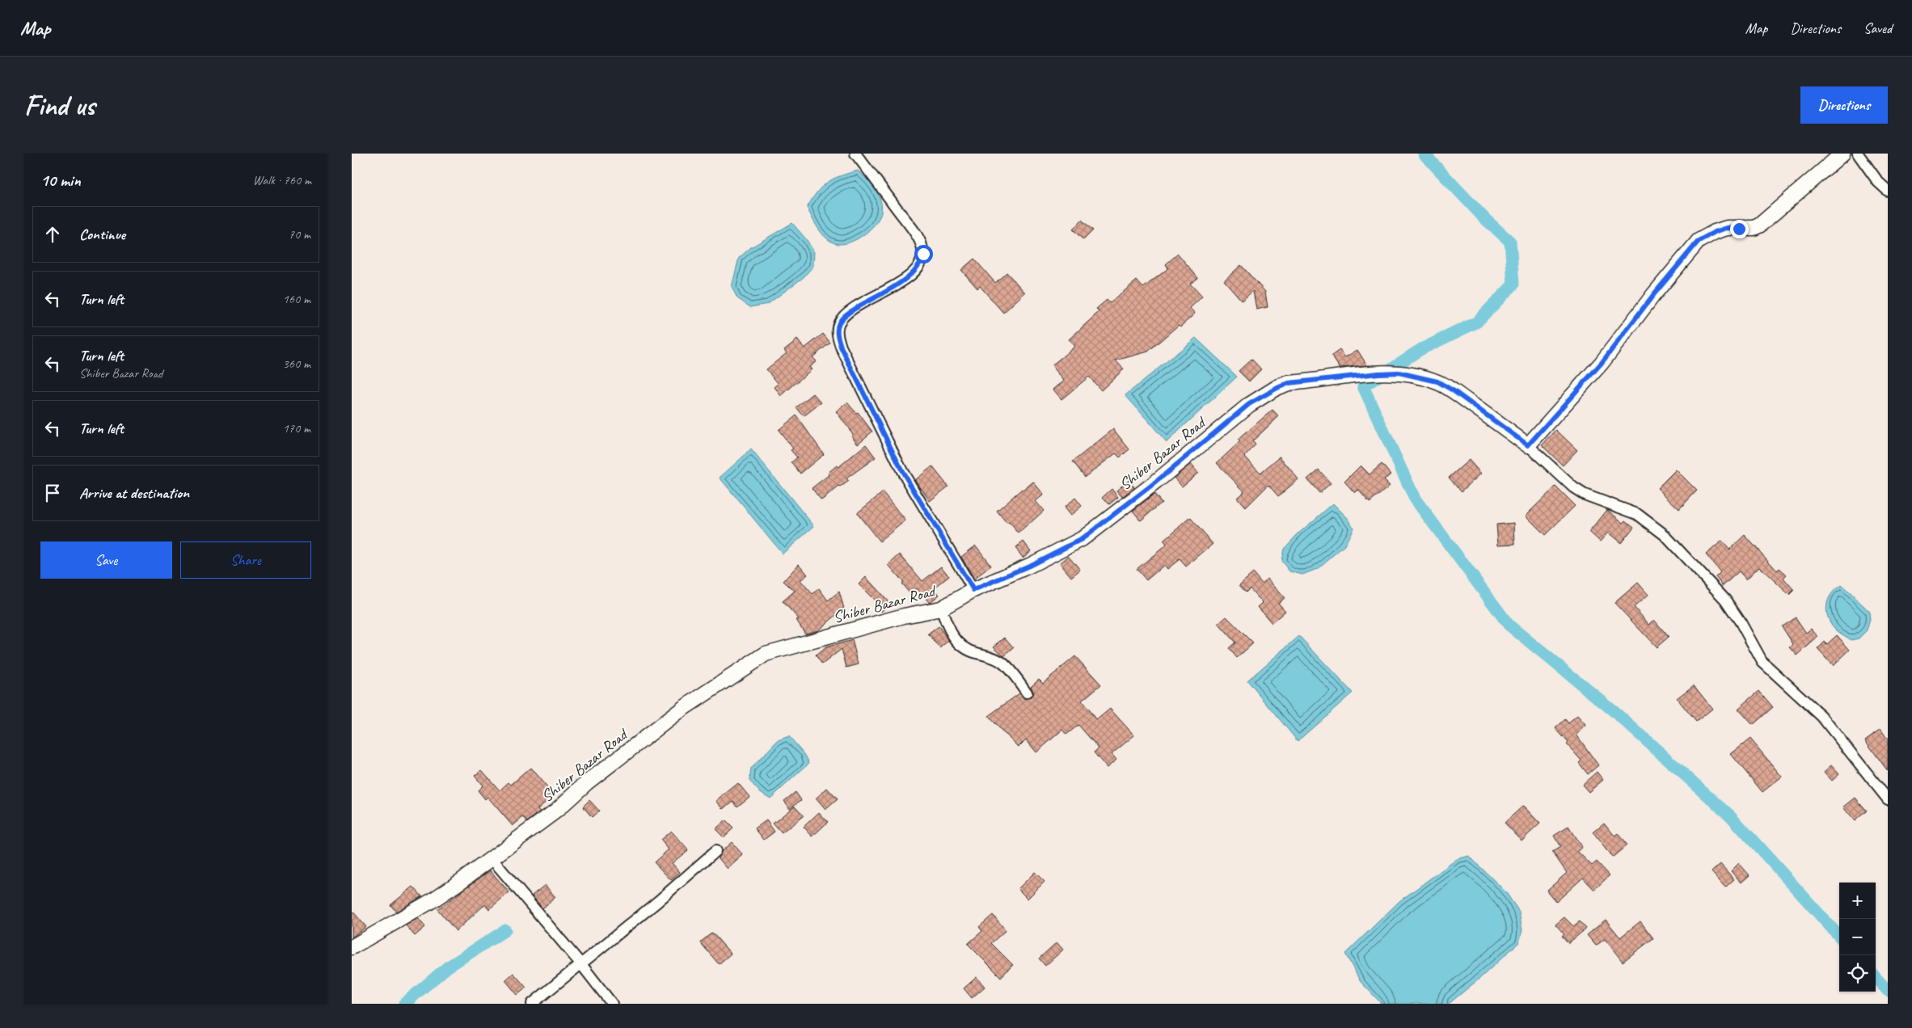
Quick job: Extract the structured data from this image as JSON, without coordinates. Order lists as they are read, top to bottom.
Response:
{
  "streets": {
    "street": ["Shiber Bazar Road"]
  },
  "page": {
    "header": "Map",
    "nav": ["Map", "Directions", "Saved"],
    "buttons": [
      "Directions",
      ["Save", "Share"]
    ],
    "title": "Find us",
    "heading": ["10 min", "Walk · 760 m"],
    "list": [
      ["Continue", "70 m"],
      ["Turn left", "160 m"],
      ["Turn left", "Shiber Bazar Road", "360 m"],
      ["Turn left", "170 m"],
      "Arrive at destination"
    ],
    "map_buttons": ["+", "−"]
  }
}
